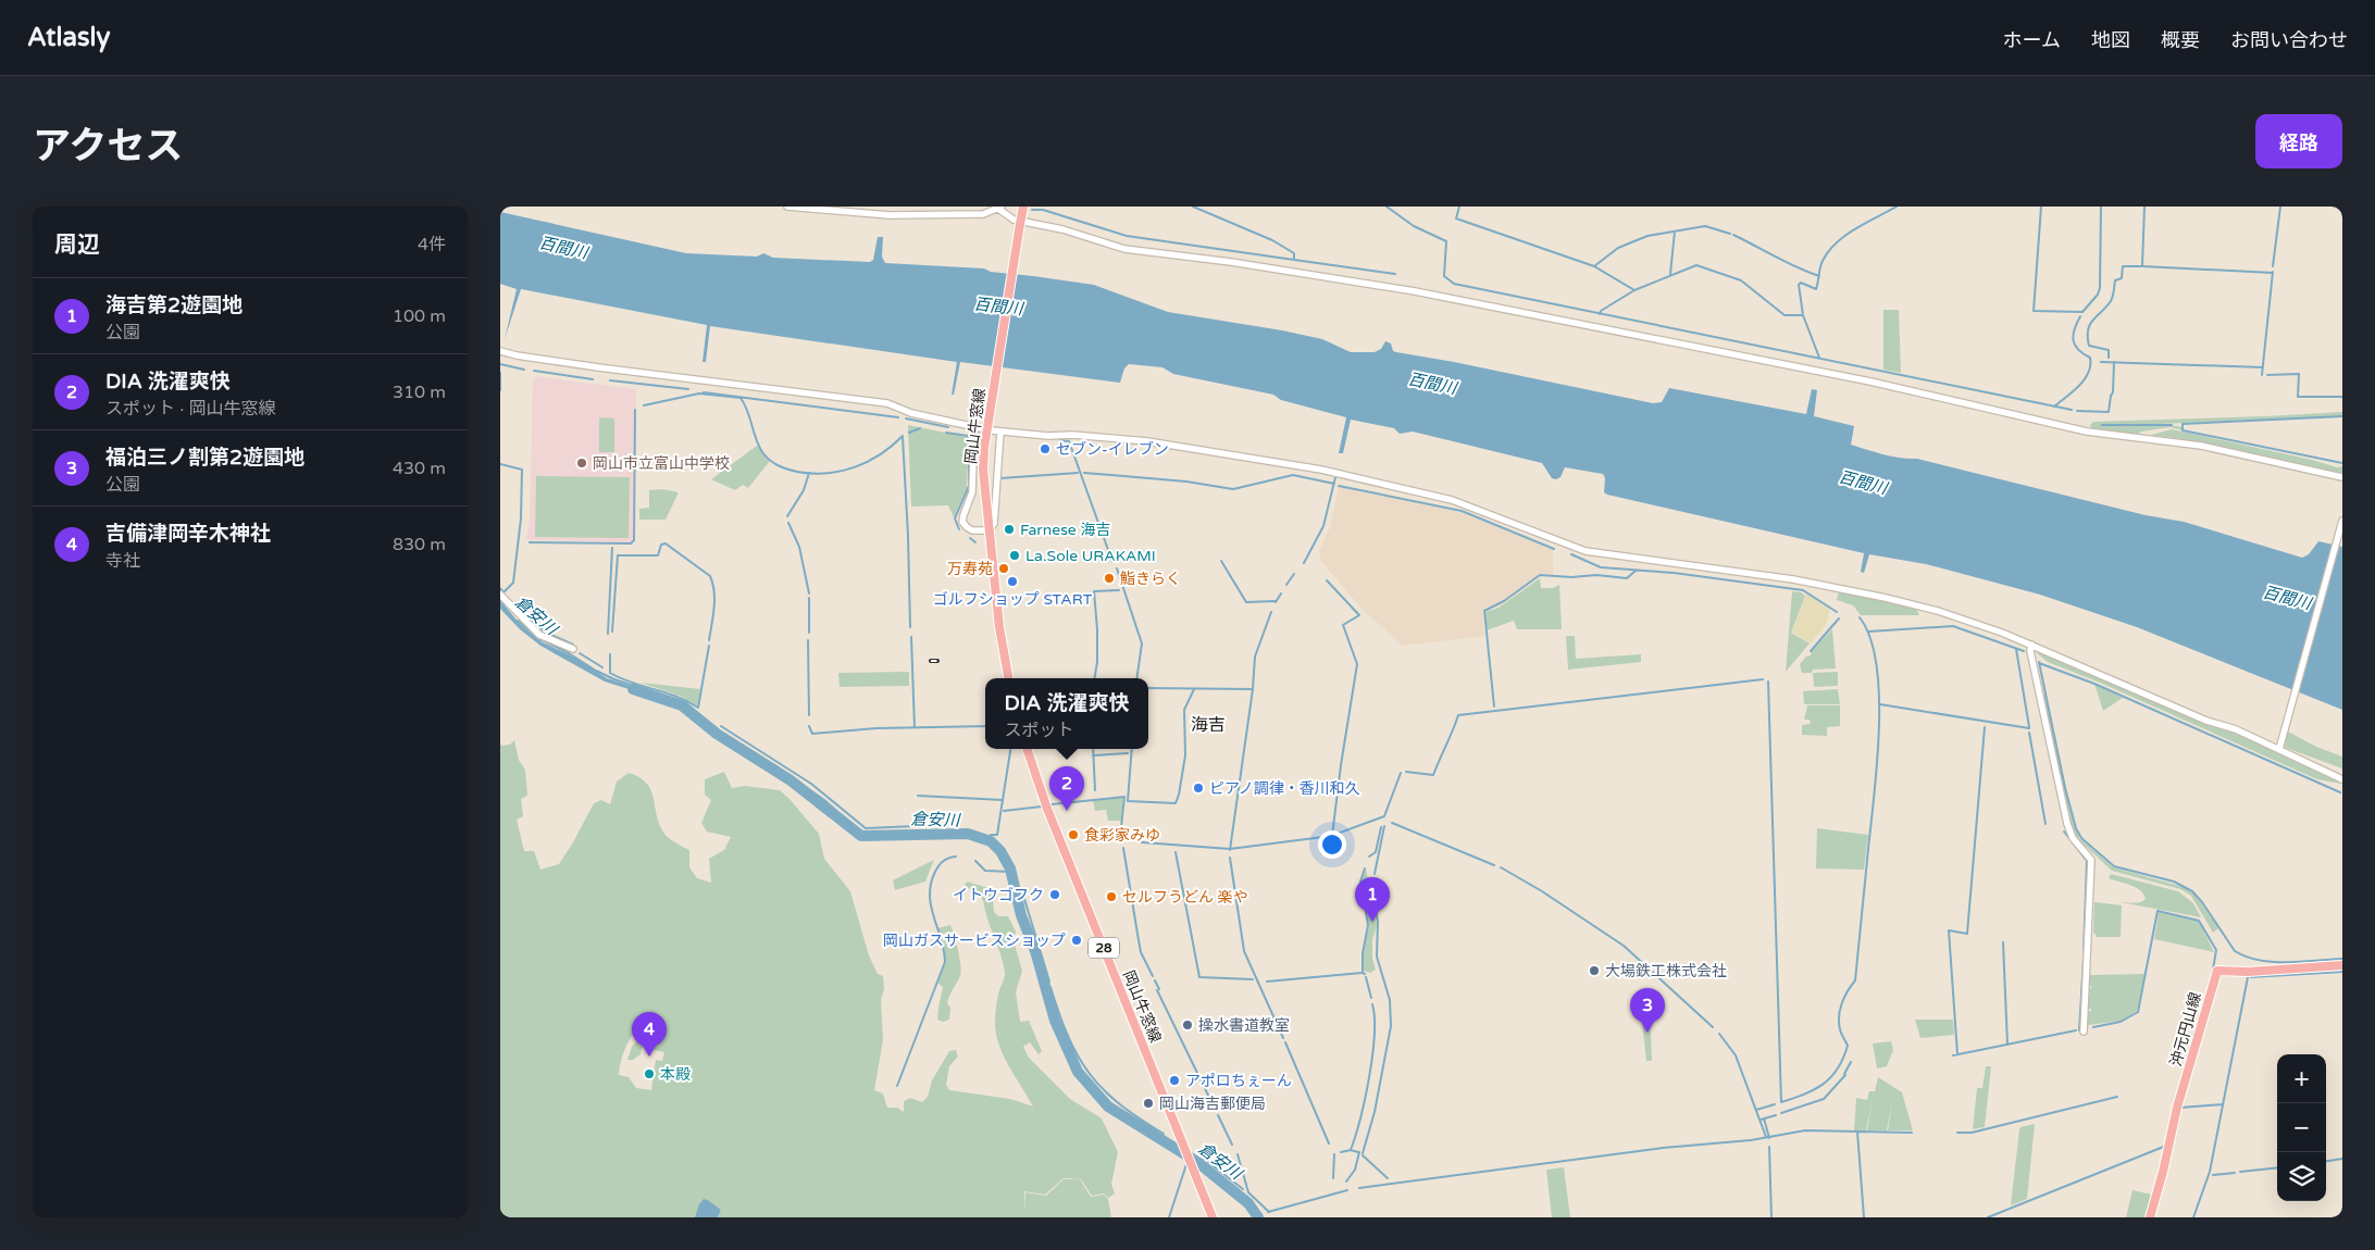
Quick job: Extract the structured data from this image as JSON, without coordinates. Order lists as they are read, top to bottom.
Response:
{
  "streets": {
    "main road": ["岡山牛窓線", "28", "沖元円山線"]
  },
  "districts": ["海吉"],
  "water": ["百間川", "倉安川"],
  "places": [
    "セブン-イレブン",
    "岡山市立富山中学校",
    "Farnese 海吉",
    "La.Sole URAKAMI",
    "万寿苑",
    "鮨きらく",
    "ゴルフショップ START",
    "ピアノ調律・香川和久",
    "食彩家みゆ",
    "イトウゴフク",
    "セルフうどん 楽や",
    "岡山ガスサービスショップ",
    "大場鉄工株式会社",
    "操水書道教室",
    "本殿",
    "アポロちぇーん",
    "岡山海吉郵便局"
  ],
  "page": {
    "header": "Atlasly",
    "nav": [
      "ホーム",
      "地図",
      "概要",
      "お問い合わせ"
    ],
    "title": "アクセス",
    "buttons": "経路",
    "heading": ["周辺", "4件"],
    "list": [
      {
        "mark": "1",
        "name": "海吉第2遊園地",
        "note": "公園",
        "value": "100 m"
      },
      {
        "mark": "2",
        "name": "DIA 洗濯爽快",
        "note": "スポット · 岡山牛窓線",
        "value": "310 m"
      },
      {
        "mark": "3",
        "name": "福泊三ノ割第2遊園地",
        "note": "公園",
        "value": "430 m"
      },
      {
        "mark": "4",
        "name": "吉備津岡辛木神社",
        "note": "寺社",
        "value": "830 m"
      }
    ],
    "popup": ["DIA 洗濯爽快", "スポット"],
    "pins": [
      "2",
      "1",
      "3",
      "4"
    ],
    "map_buttons": ["+", "−"]
  }
}
